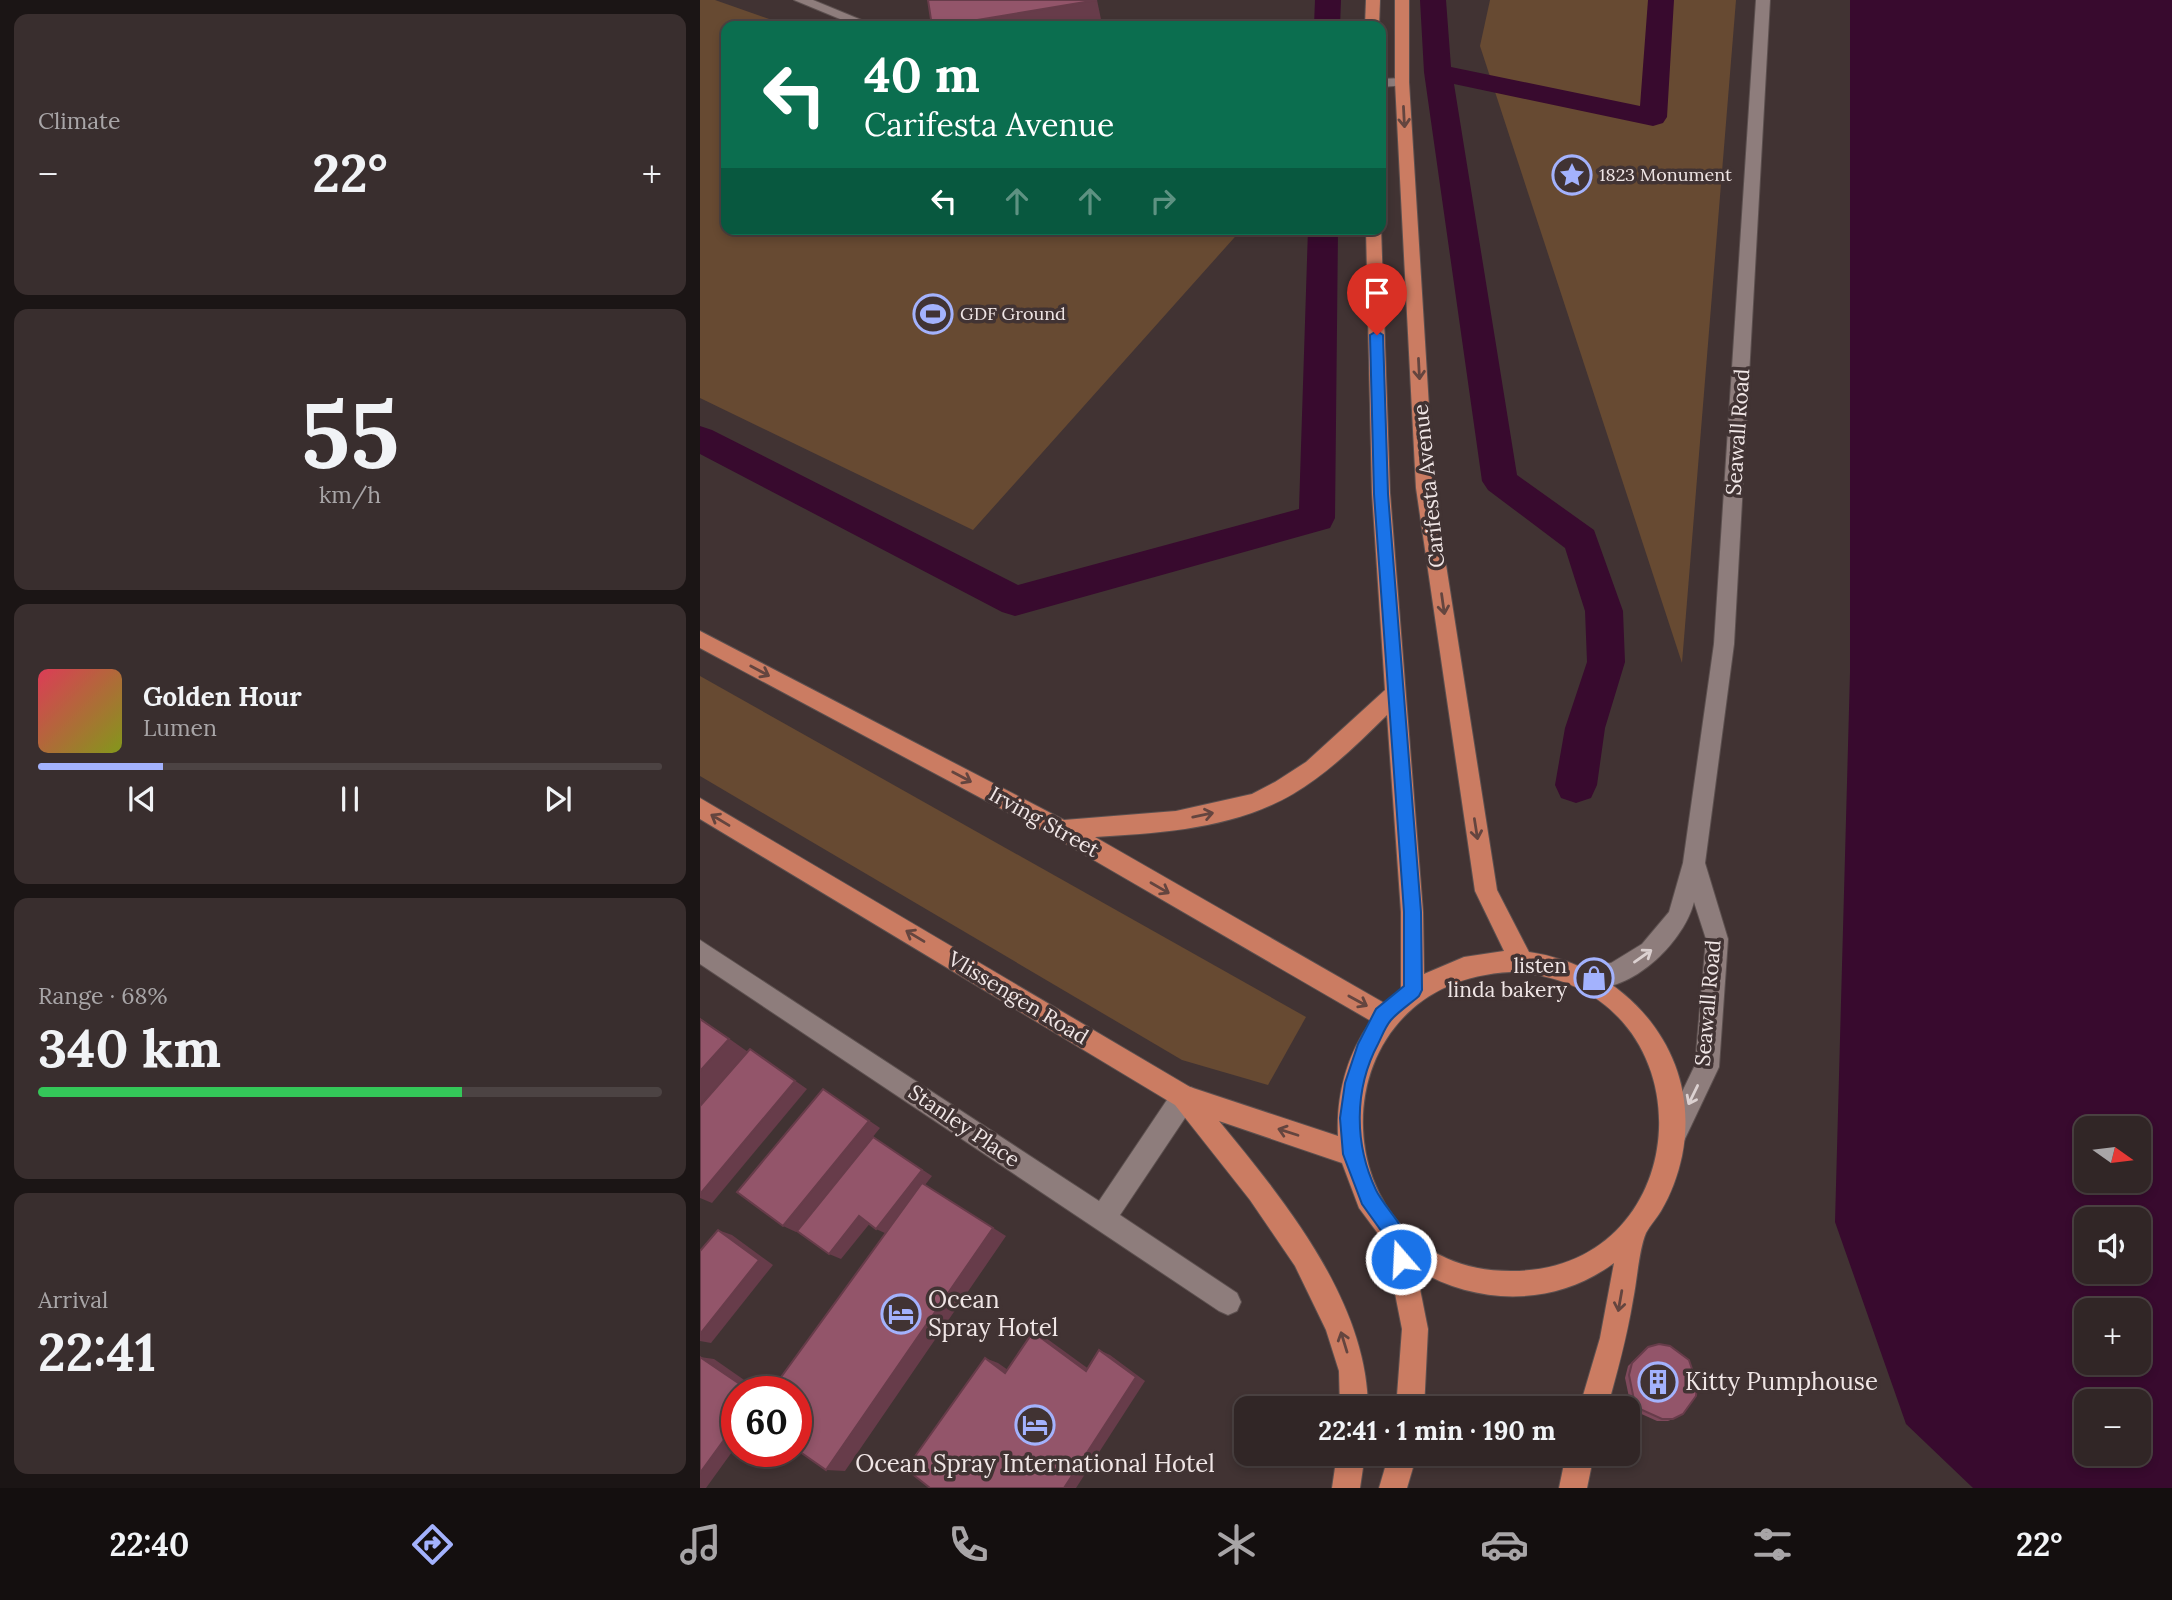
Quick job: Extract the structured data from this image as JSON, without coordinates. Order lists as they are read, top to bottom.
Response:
{
  "streets": {
    "main road": ["Carifesta Avenue", "Irving Street", "Vlissengen Road"],
    "street": ["Seawall Road", "Stanley Place"]
  },
  "one_way": ["Irving Street", "Vlissengen Road"],
  "places": {
    "place": ["1823 Monument"],
    "sports": ["GDF Ground"],
    "shop": ["listen linda bakery"],
    "hotel": ["Ocean Spray Hotel", "Ocean Spray International Hotel"],
    "building": ["Kitty Pumphouse"]
  },
  "north": "right",
  "page": {
    "tile": [
      "Climate",
      ["55", "km/h"],
      ["Range · 68%", "340 km"],
      ["Arrival", "22:41"]
    ],
    "turn": ["40 m", "Carifesta Avenue"],
    "heat": ["−", "22°", "+"],
    "song": ["Golden Hour", "Lumen"],
    "map_buttons": ["+", "−"],
    "limit": "60",
    "trip": "22:41 · 1 min · 190 m",
    "tabs": ["22:40", "22°"]
  }
}
